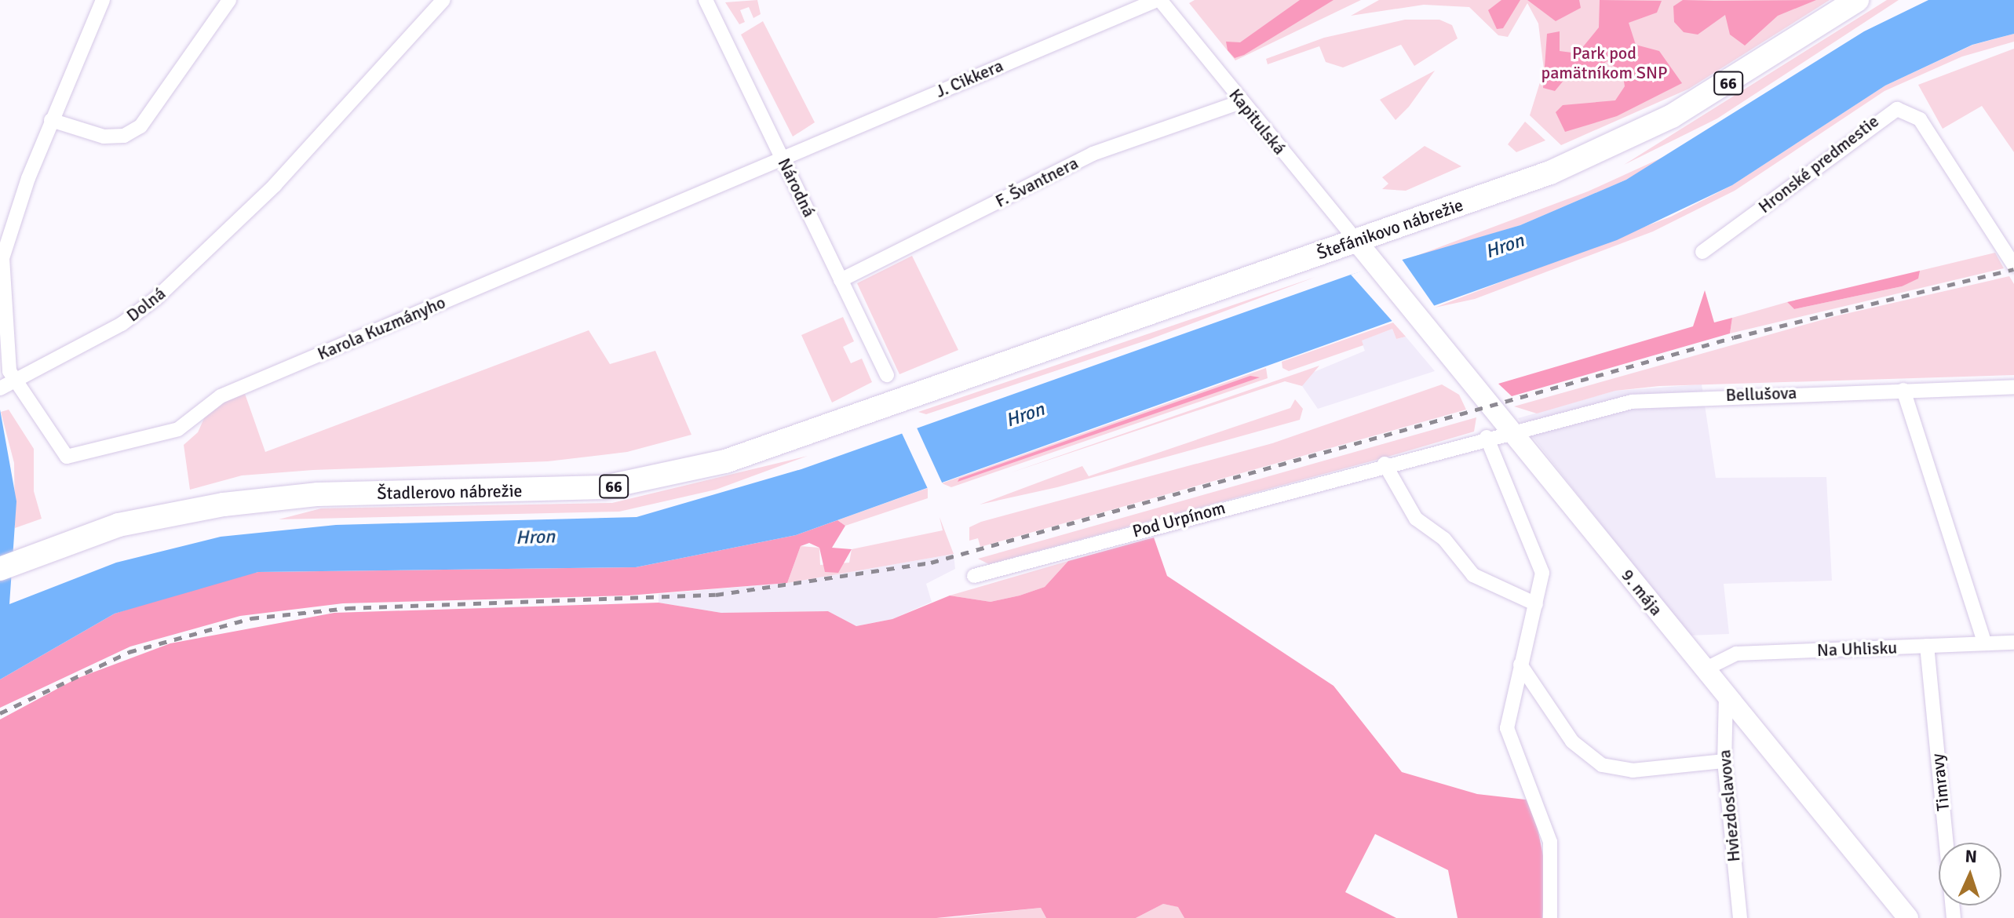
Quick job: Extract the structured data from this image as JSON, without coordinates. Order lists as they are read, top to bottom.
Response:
{
  "streets": {
    "main road": [
      "66",
      "Štefánikovo nábrežie",
      "Štadlerovo nábrežie",
      "9. mája"
    ],
    "street": [
      "J. Cikkera",
      "Kapitulská",
      "Hronské predmestie",
      "F. Švantnera",
      "Národná",
      "Dolná",
      "Karola Kuzmányho",
      "Bellušova",
      "Pod Urpínom",
      "Na Uhlisku",
      "Timravy",
      "Hviezdoslavova"
    ]
  },
  "crossings": [
    ["J. Cikkera", "Kapitulská"],
    ["J. Cikkera", "Národná"],
    ["J. Cikkera", "Karola Kuzmányho"],
    ["Kapitulská", "F. Švantnera"],
    ["Kapitulská", "Štefánikovo nábrežie"],
    ["Kapitulská", "9. mája"],
    ["F. Švantnera", "Národná"],
    ["Národná", "Karola Kuzmányho"],
    ["Štefánikovo nábrežie", "Štadlerovo nábrežie"],
    ["Štefánikovo nábrežie", "9. mája"],
    ["Dolná", "Karola Kuzmányho"],
    ["Bellušova", "Pod Urpínom"],
    ["Bellušova", "9. mája"],
    ["Pod Urpínom", "9. mája"],
    ["9. mája", "Na Uhlisku"],
    ["9. mája", "Hviezdoslavova"],
    ["Na Uhlisku", "Timravy"]
  ],
  "water": ["Hron"],
  "parks": ["Park pod pamätníkom SNP"],
  "north": "top"
}
